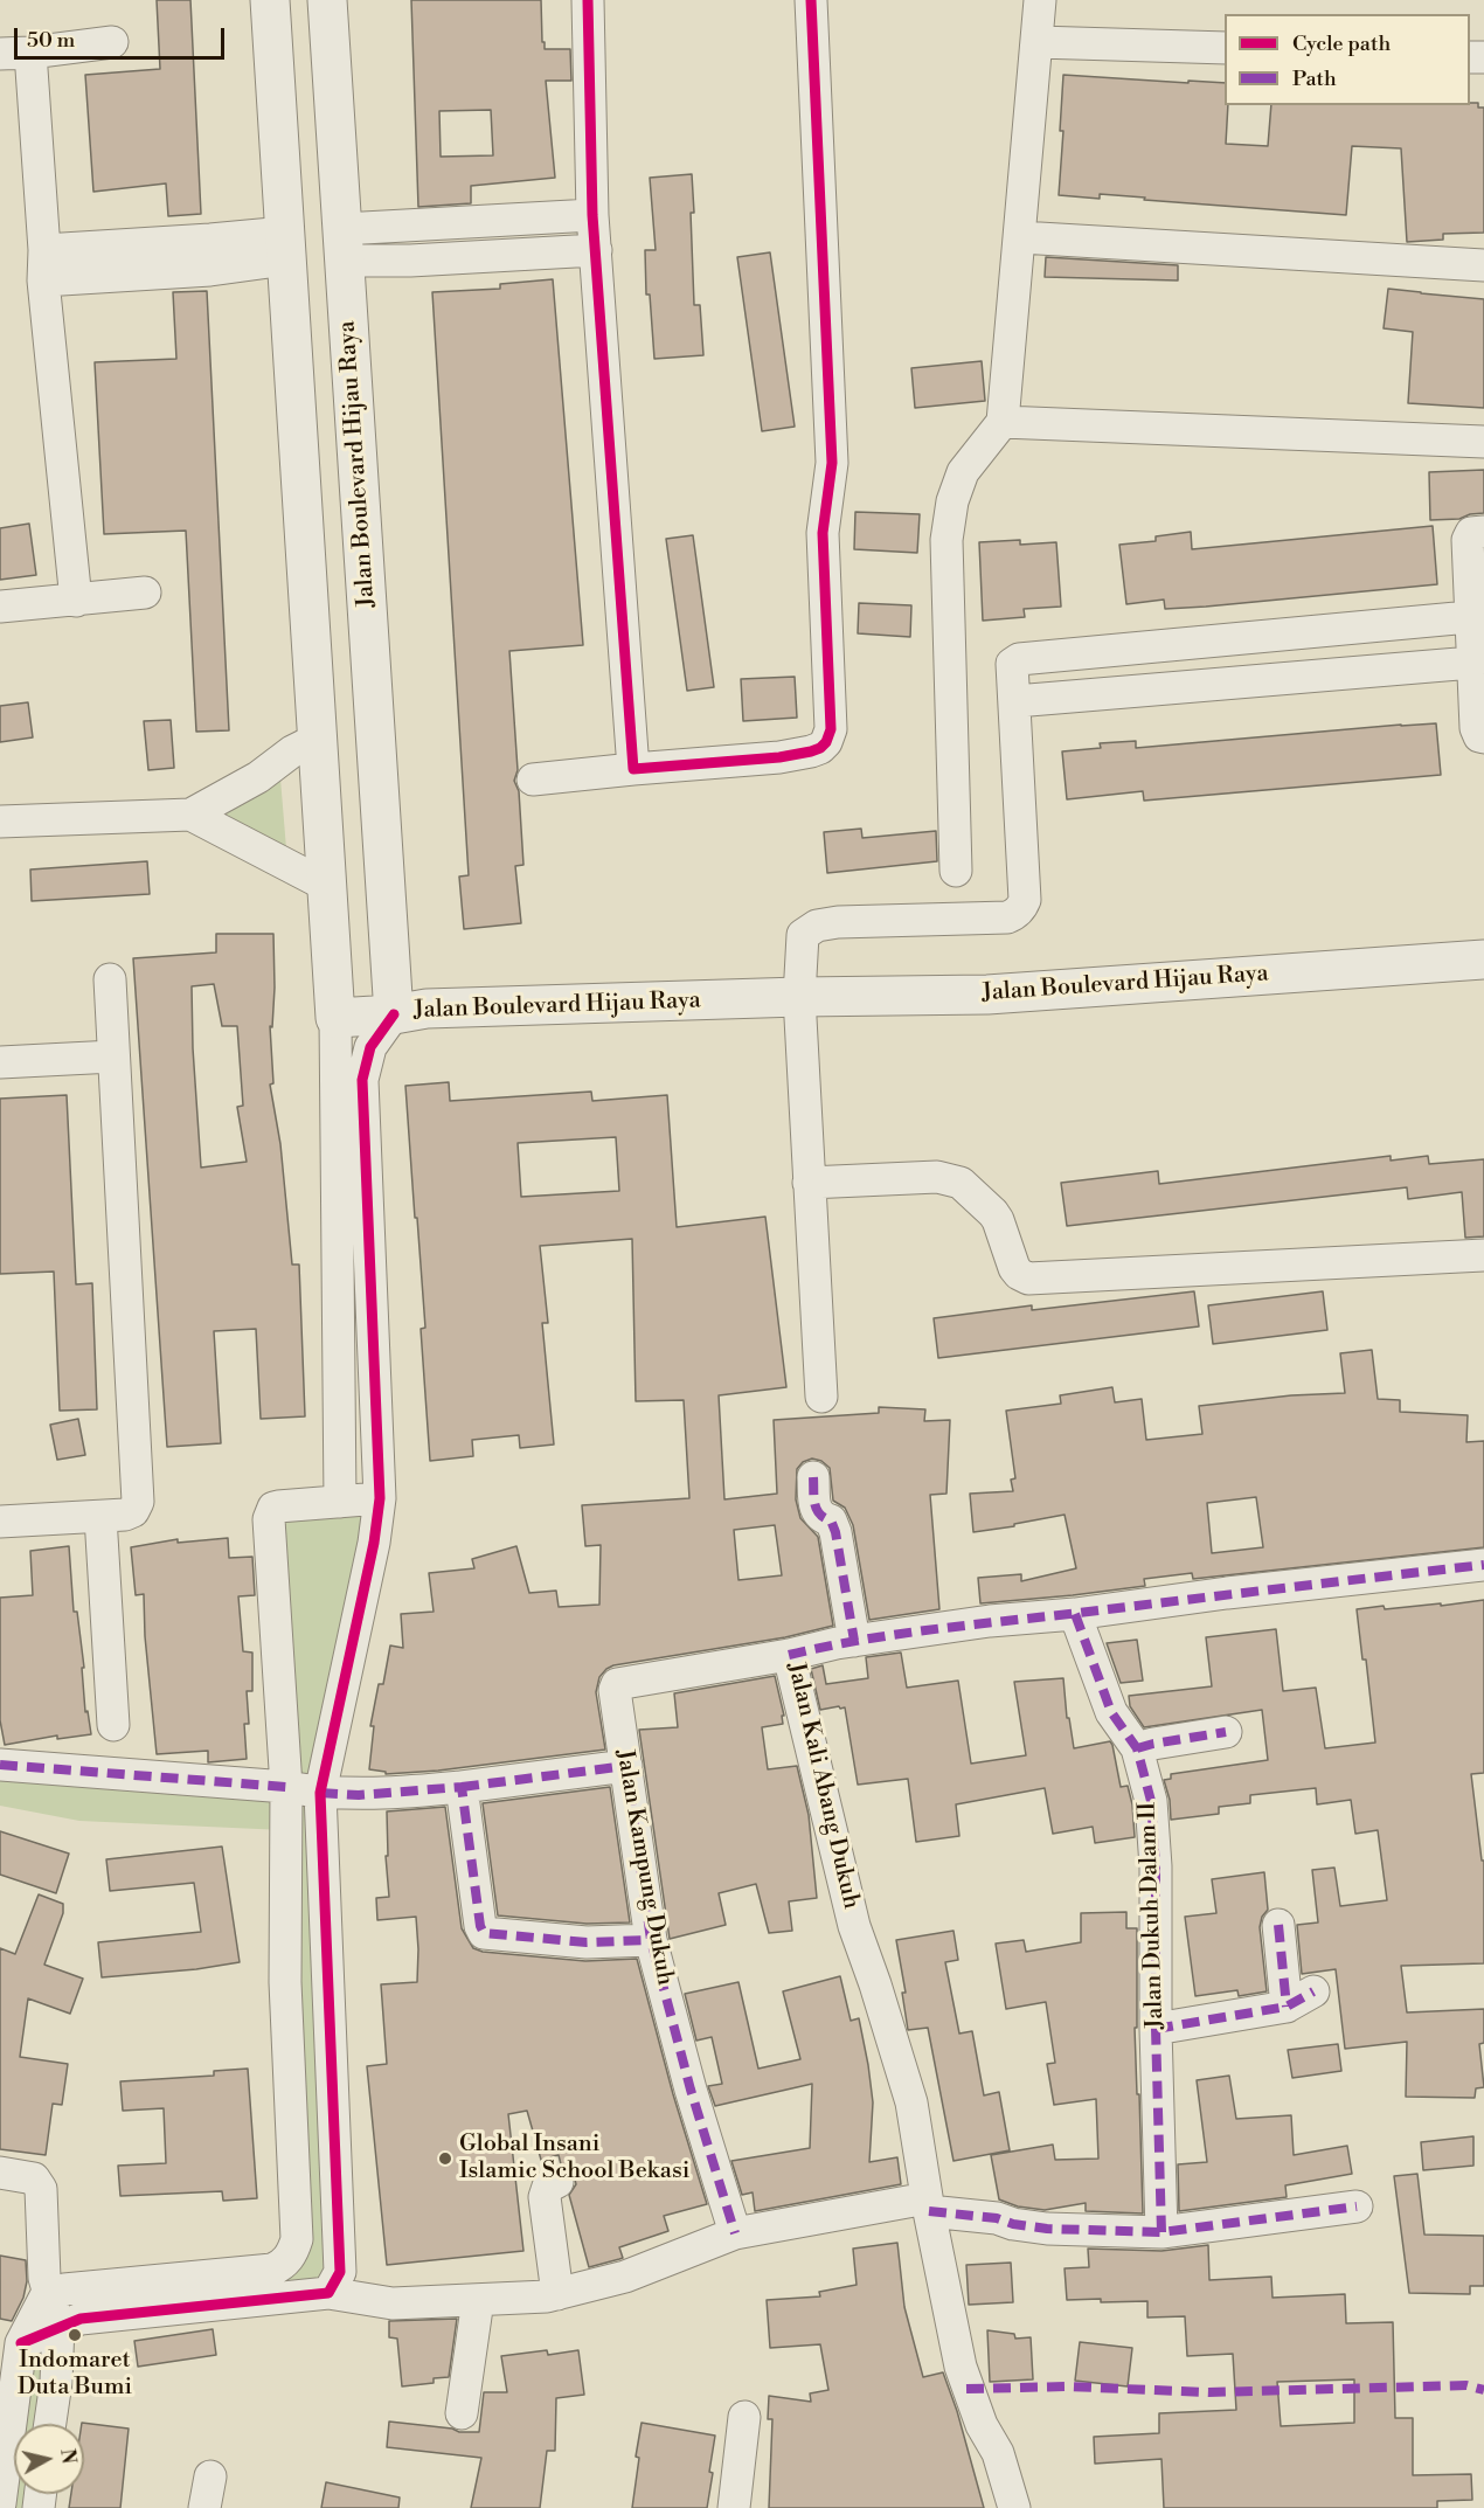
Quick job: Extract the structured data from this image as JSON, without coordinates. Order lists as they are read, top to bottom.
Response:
{
  "streets": {
    "street": [
      "Jalan Boulevard Hijau Raya",
      "Jalan Kali Abang Dukuh",
      "Jalan Kampung Dukuh",
      "Jalan Dukuh Dalam II"
    ]
  },
  "crossings": [
    ["Jalan Kali Abang Dukuh", "Jalan Kampung Dukuh"],
    ["Jalan Kali Abang Dukuh", "Jalan Dukuh Dalam II"]
  ],
  "places": ["Global Insani Islamic School Bekasi", "Indomaret Duta Bumi"],
  "legend": ["Cycle path", "Path"],
  "scale_bar": "50 m",
  "north": "right"
}
